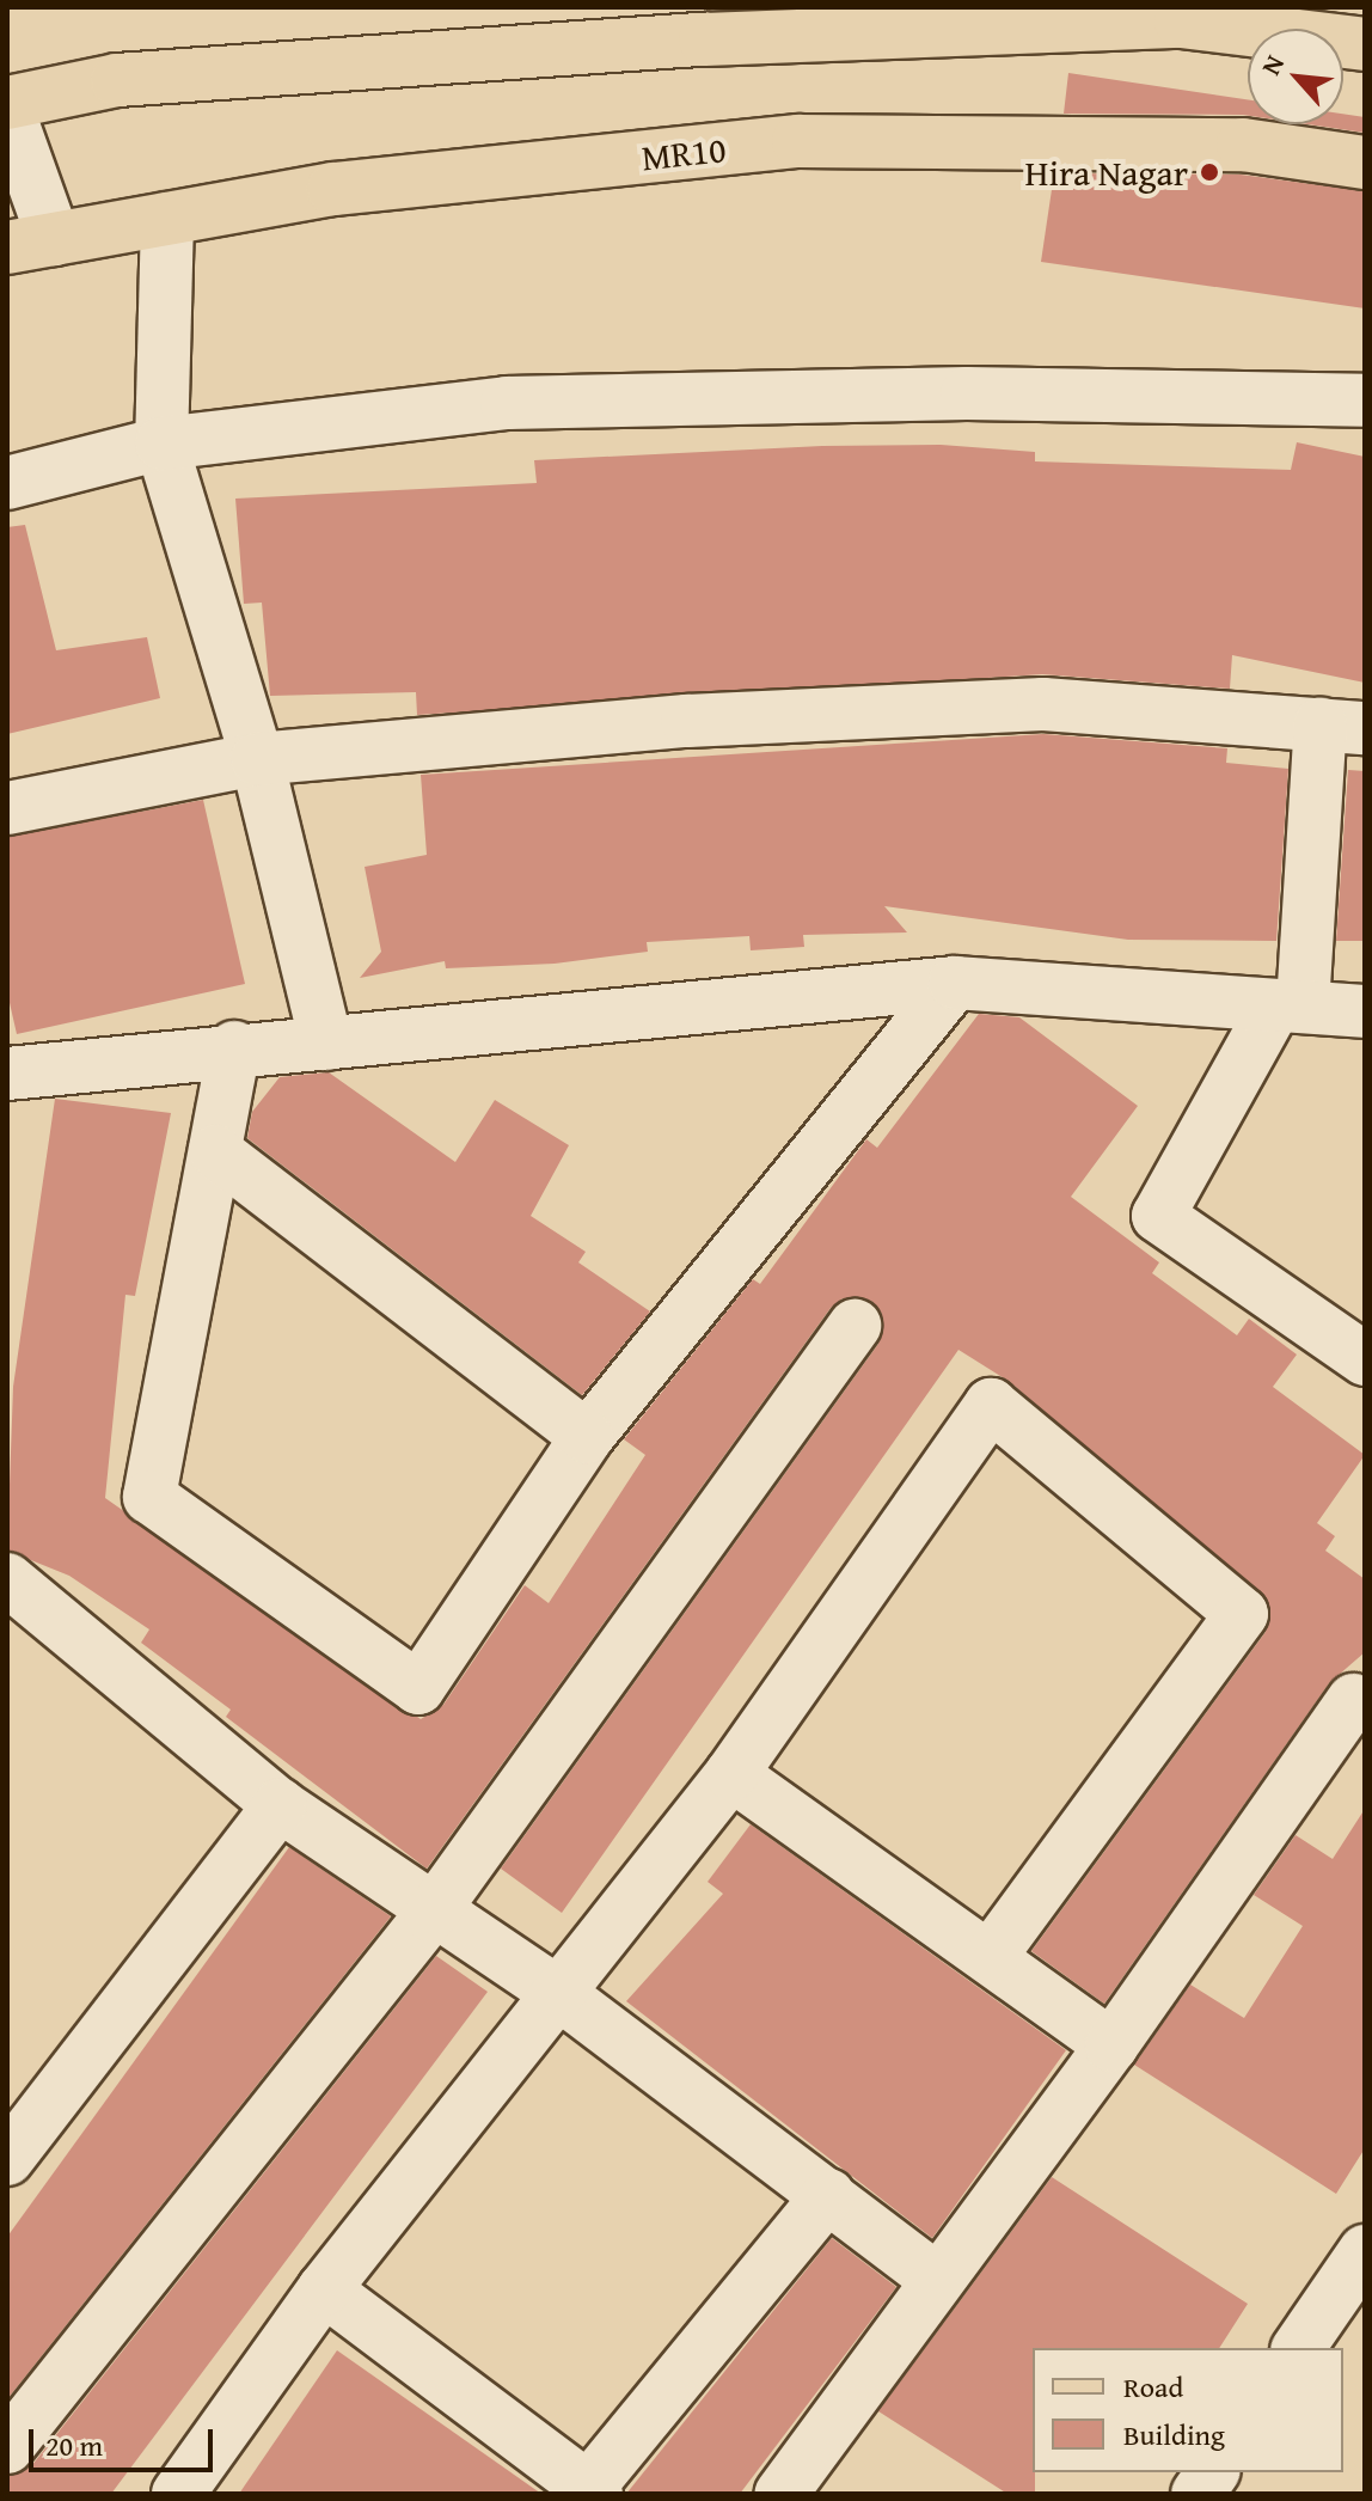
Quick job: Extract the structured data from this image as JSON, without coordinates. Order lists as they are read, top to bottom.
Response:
{
  "streets": {
    "main road": ["MR10"]
  },
  "places": ["Hira Nagar"],
  "legend": ["Road", "Building"],
  "scale_bar": "20 m",
  "north": "top left"
}
